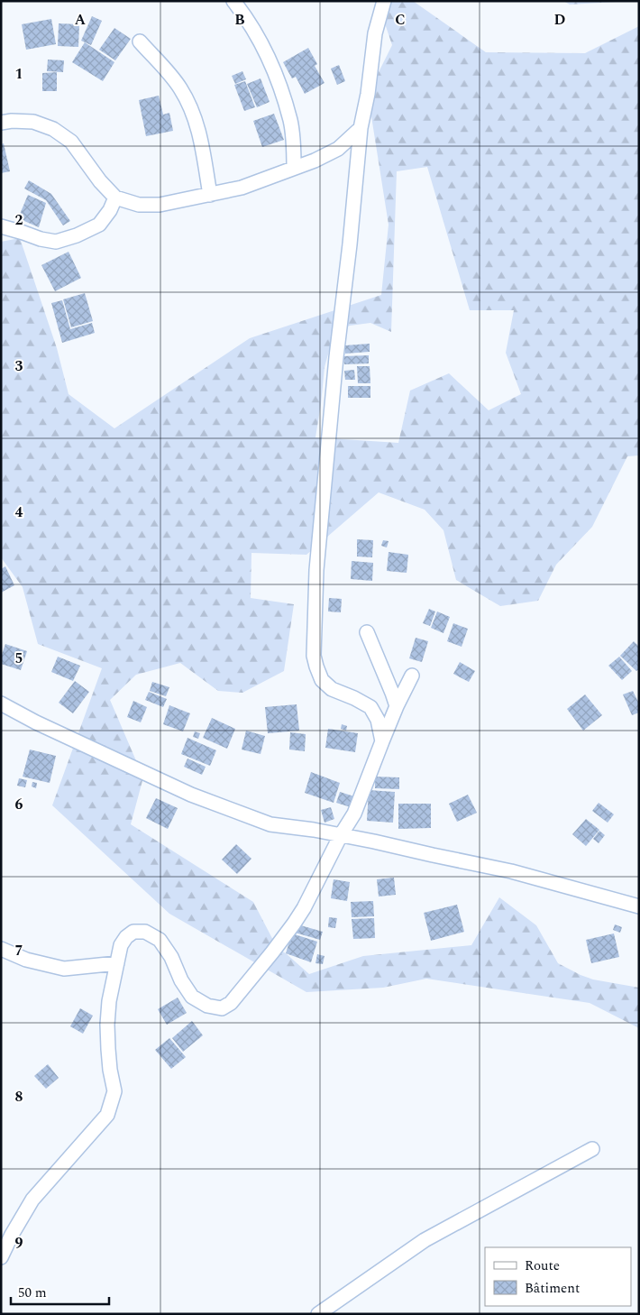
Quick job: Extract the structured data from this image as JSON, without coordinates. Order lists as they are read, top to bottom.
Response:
{
  "legend": ["Route", "Bâtiment"],
  "scale_bar": "50 m",
  "grid": {
    "columns": [
      "A",
      "B",
      "C",
      "D"
    ],
    "rows": [
      "1",
      "2",
      "3",
      "4",
      "5",
      "6",
      "7",
      "8",
      "9"
    ]
  }
}
